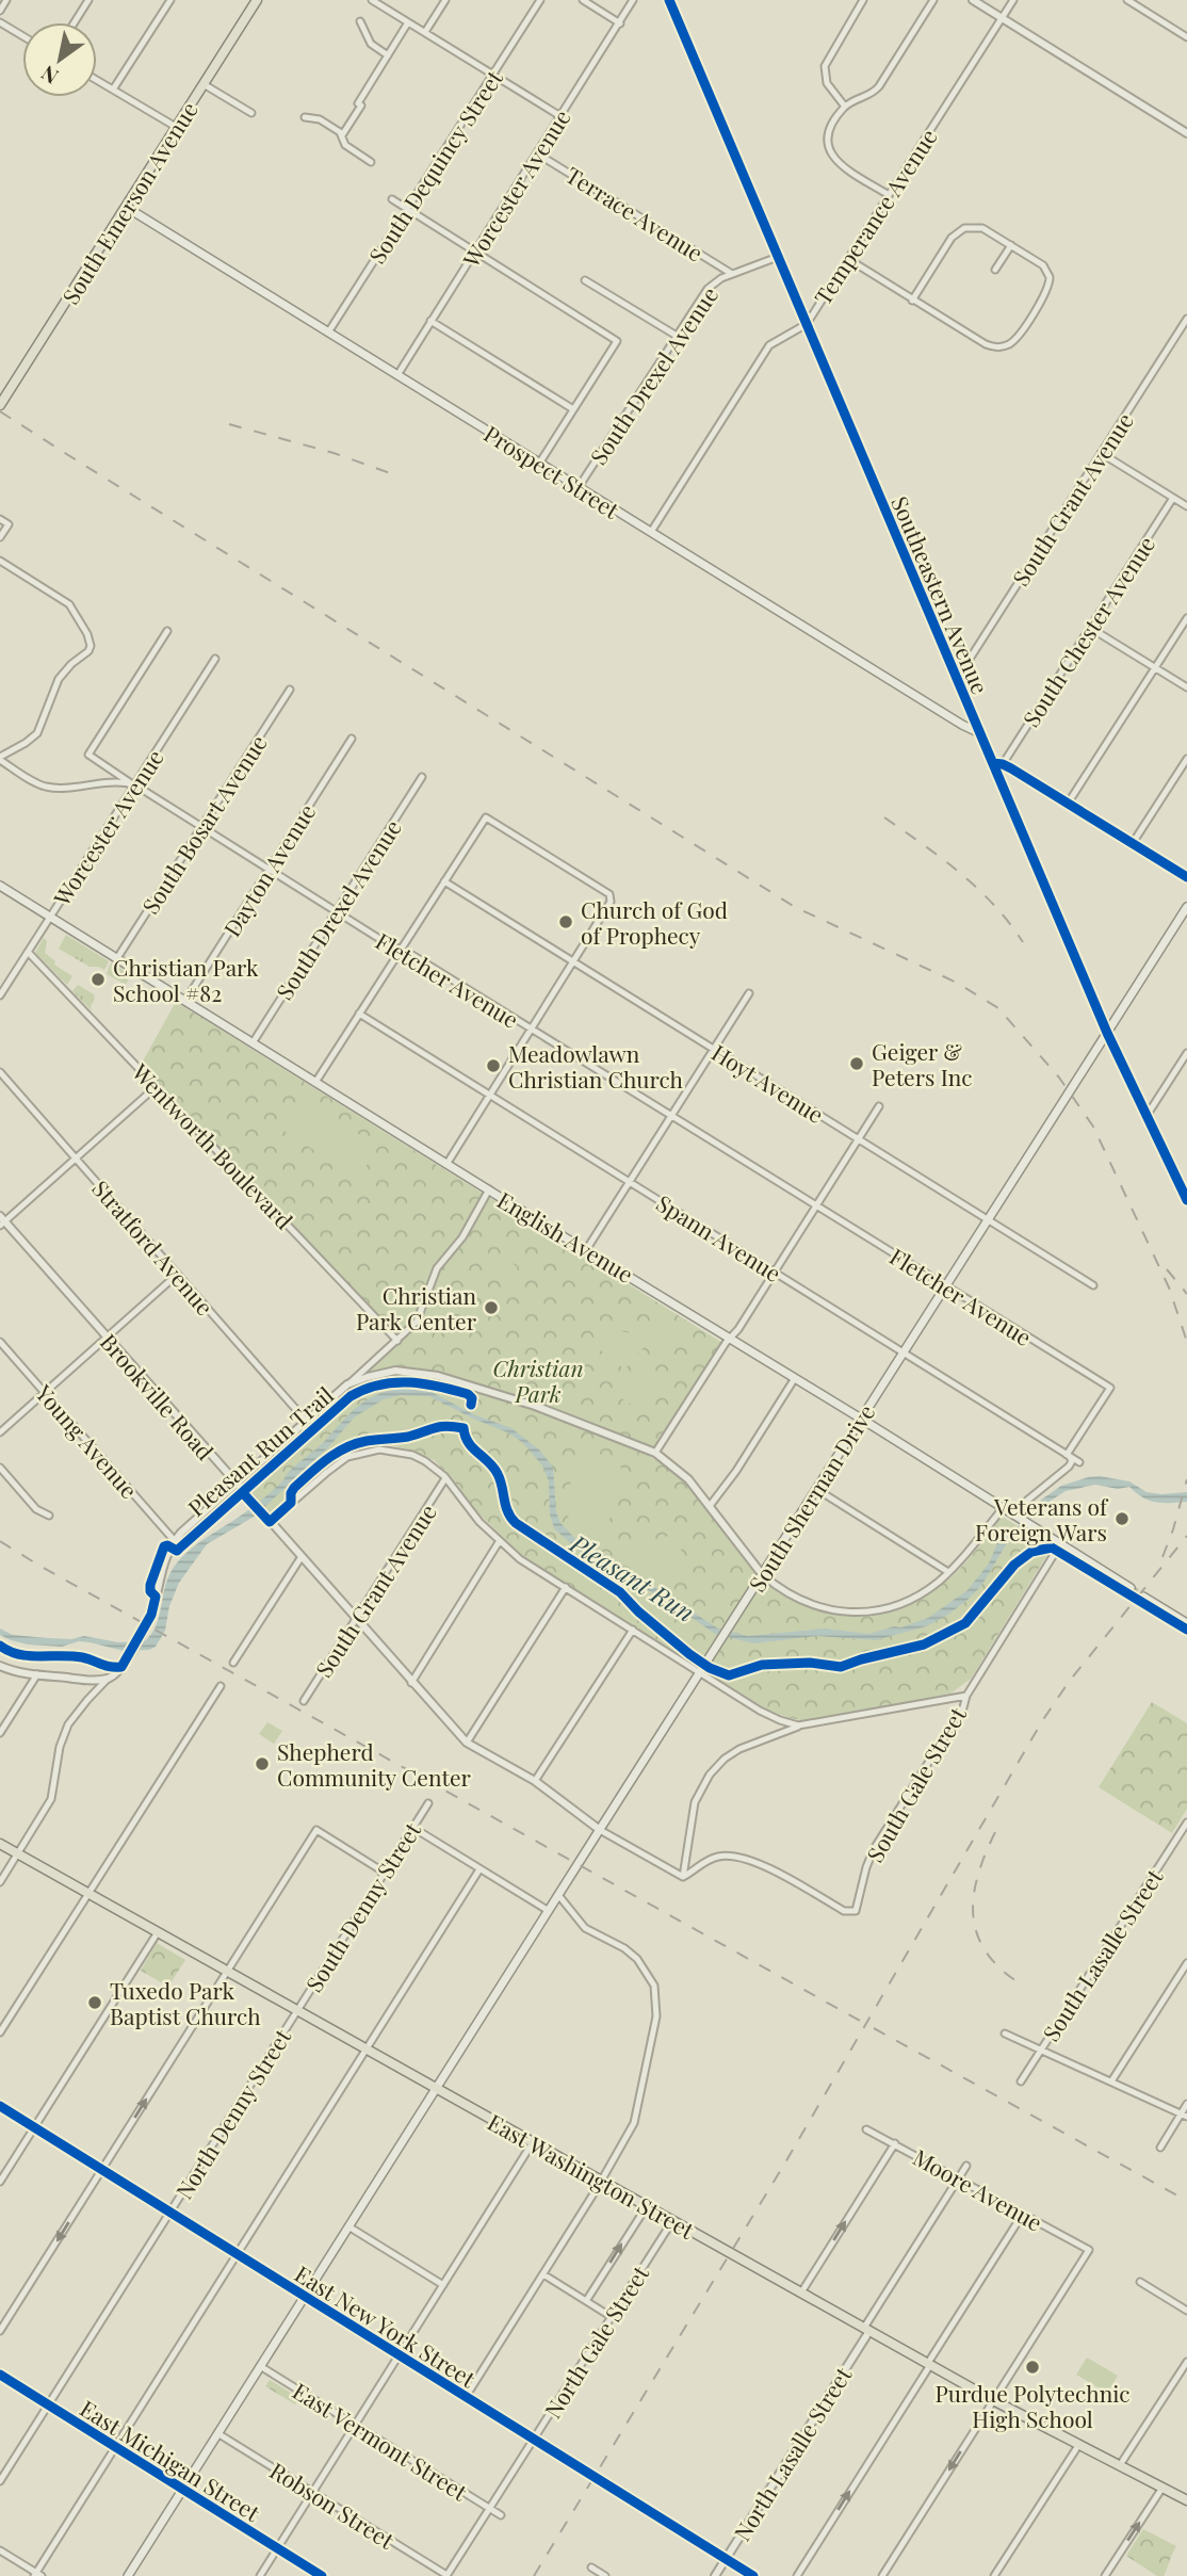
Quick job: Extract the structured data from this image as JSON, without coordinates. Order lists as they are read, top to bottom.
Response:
{
  "streets": {
    "main road": [
      "South Emerson Avenue",
      "Prospect Street",
      "Southeastern Avenue",
      "English Avenue",
      "South Sherman Drive",
      "East Washington Street",
      "East New York Street",
      "East Michigan Street"
    ],
    "street": [
      "South Dequincy Street",
      "Worcester Avenue",
      "Terrace Avenue",
      "Temperance Avenue",
      "South Drexel Avenue",
      "South Grant Avenue",
      "South Chester Avenue",
      "South Bosart Avenue",
      "Dayton Avenue",
      "Fletcher Avenue",
      "Hoyt Avenue",
      "Wentworth Boulevard",
      "Spann Avenue",
      "Stratford Avenue",
      "Brookville Road",
      "Young Avenue",
      "South Gale Street",
      "South Denny Street",
      "South Lasalle Street",
      "North Denny Street",
      "Moore Avenue",
      "North Gale Street",
      "East Vermont Street",
      "North Lasalle Street",
      "Robson Street"
    ],
    "cycle path": ["Pleasant Run Trail"]
  },
  "crossings": [
    ["South Dequincy Street", "Prospect Street"],
    ["Worcester Avenue", "Terrace Avenue"],
    ["Worcester Avenue", "Prospect Street"],
    ["Worcester Avenue", "Fletcher Avenue"],
    ["Worcester Avenue", "Wentworth Boulevard"],
    ["Worcester Avenue", "English Avenue"],
    ["South Emerson Avenue", "Prospect Street"],
    ["Terrace Avenue", "South Drexel Avenue"],
    ["Temperance Avenue", "Prospect Street"],
    ["Temperance Avenue", "Southeastern Avenue"],
    ["South Drexel Avenue", "Prospect Street"],
    ["South Drexel Avenue", "Southeastern Avenue"],
    ["South Drexel Avenue", "Fletcher Avenue"],
    ["South Drexel Avenue", "English Avenue"],
    ["Prospect Street", "Southeastern Avenue"],
    ["South Grant Avenue", "Southeastern Avenue"],
    ["South Grant Avenue", "Brookville Road"],
    ["Southeastern Avenue", "South Chester Avenue"],
    ["Southeastern Avenue", "South Sherman Drive"],
    ["South Bosart Avenue", "Fletcher Avenue"],
    ["South Bosart Avenue", "English Avenue"],
    ["Dayton Avenue", "Fletcher Avenue"],
    ["Dayton Avenue", "English Avenue"],
    ["Fletcher Avenue", "Spann Avenue"],
    ["Fletcher Avenue", "South Sherman Drive"],
    ["Hoyt Avenue", "South Sherman Drive"],
    ["English Avenue", "South Sherman Drive"],
    ["English Avenue", "South Gale Street"],
    ["Spann Avenue", "South Sherman Drive"],
    ["Brookville Road", "South Sherman Drive"],
    ["South Sherman Drive", "East Washington Street"],
    ["South Sherman Drive", "East New York Street"],
    ["South Sherman Drive", "East Vermont Street"],
    ["South Sherman Drive", "East Michigan Street"],
    ["South Sherman Drive", "Robson Street"],
    ["South Denny Street", "North Denny Street"],
    ["South Denny Street", "East Washington Street"],
    ["North Denny Street", "East Washington Street"],
    ["North Denny Street", "East New York Street"],
    ["North Denny Street", "East Michigan Street"],
    ["East Washington Street", "Moore Avenue"],
    ["East Washington Street", "North Gale Street"],
    ["East Washington Street", "North Lasalle Street"],
    ["East New York Street", "North Gale Street"],
    ["East New York Street", "North Lasalle Street"],
    ["North Gale Street", "East Vermont Street"],
    ["North Gale Street", "Robson Street"]
  ],
  "water": ["Pleasant Run"],
  "parks": ["Christian Park"],
  "places": [
    "Church of God of Prophecy",
    "Christian Park School #82",
    "Geiger & Peters Inc",
    "Meadowlawn Christian Church",
    "Christian Park Center",
    "Veterans of Foreign Wars",
    "Shepherd Community Center",
    "Tuxedo Park Baptist Church",
    "Purdue Polytechnic High School"
  ],
  "north": "bottom left"
}
